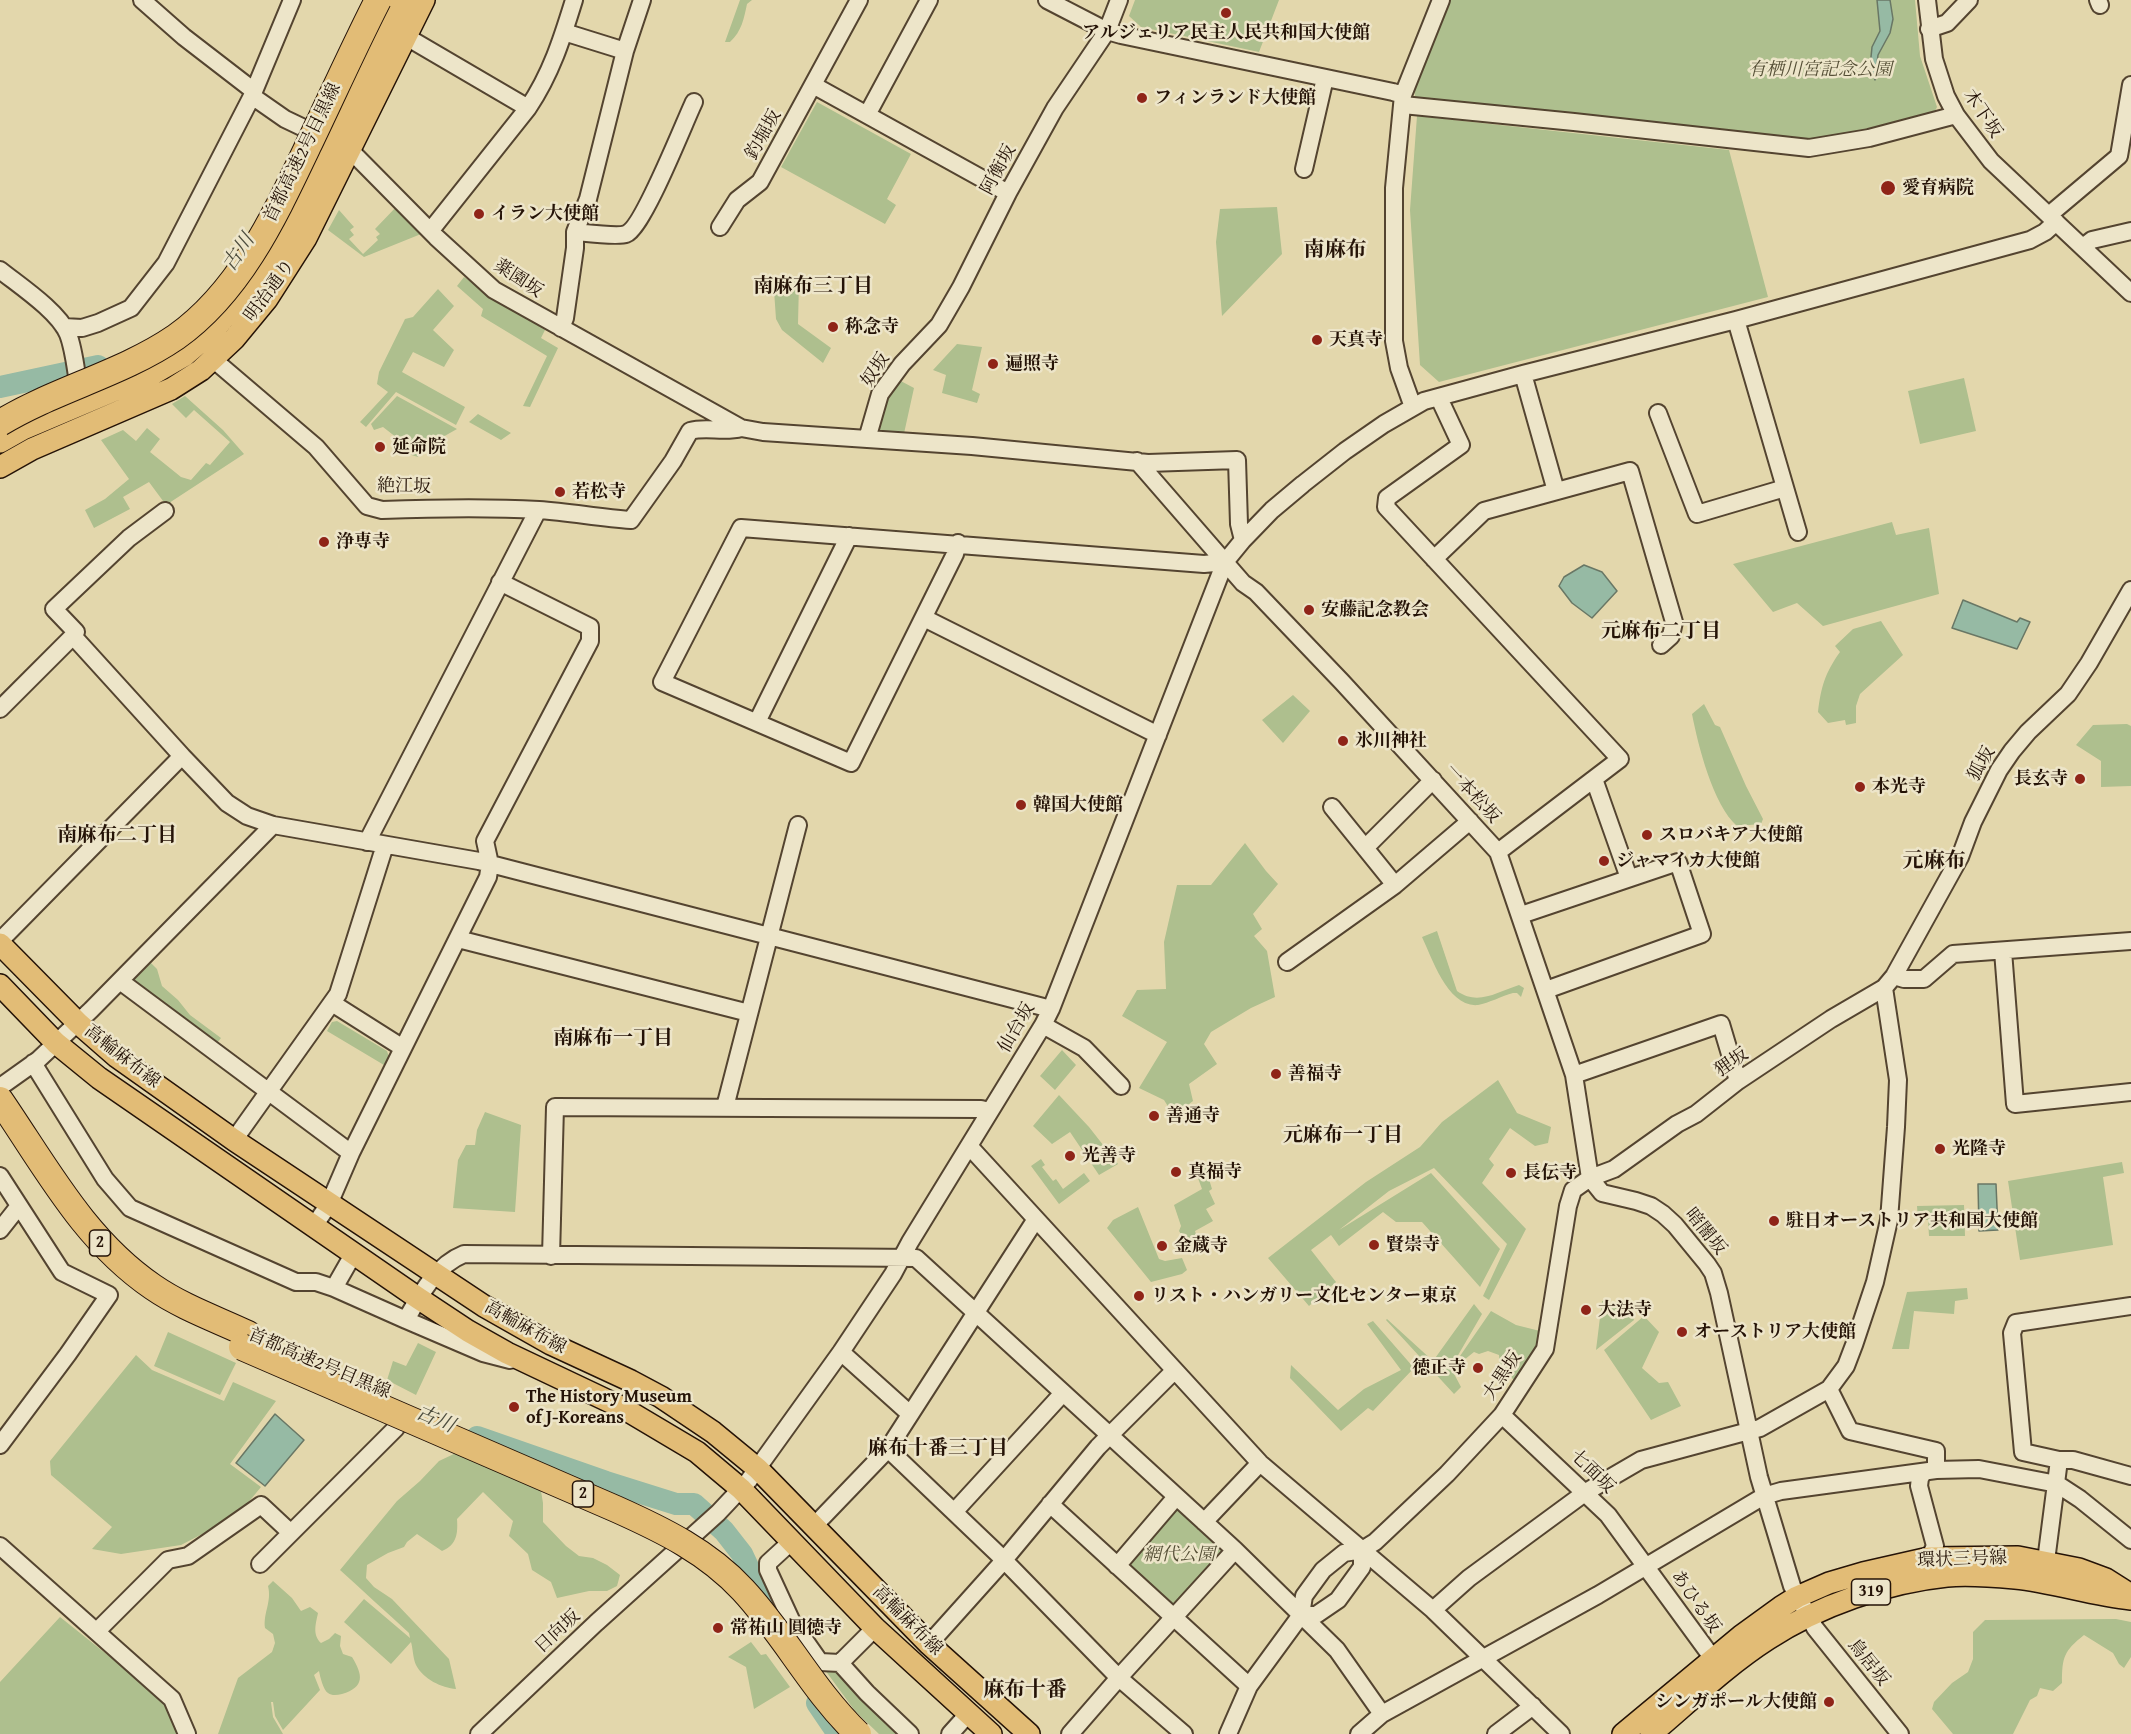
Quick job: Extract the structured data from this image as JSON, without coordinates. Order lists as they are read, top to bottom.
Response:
{
  "streets": {
    "highway": ["首都高速2号目黒線", "2"],
    "main road": [
      "明治通り",
      "高輪麻布線",
      "環状三号線",
      "319"
    ],
    "street": [
      "木下坂",
      "釣堀坂",
      "阿衡坂",
      "薬園坂",
      "奴坂",
      "絶江坂",
      "狐坂",
      "一本松坂",
      "仙台坂",
      "狸坂",
      "暗闇坂",
      "大黒坂",
      "七面坂",
      "あひる坂",
      "日向坂",
      "鳥居坂"
    ]
  },
  "crossings": [
    ["木下坂", "仙台坂"],
    ["阿衡坂", "奴坂"],
    ["薬園坂", "明治通り"],
    ["明治通り", "絶江坂"],
    ["狐坂", "狸坂"],
    ["一本松坂", "仙台坂"],
    ["一本松坂", "狸坂"],
    ["一本松坂", "暗闇坂"],
    ["一本松坂", "大黒坂"],
    ["仙台坂", "高輪麻布線"],
    ["仙台坂", "日向坂"],
    ["高輪麻布線", "日向坂"],
    ["狸坂", "暗闇坂"],
    ["暗闇坂", "鳥居坂"],
    ["大黒坂", "七面坂"],
    ["七面坂", "あひる坂"],
    ["環状三号線", "あひる坂"],
    ["環状三号線", "鳥居坂"]
  ],
  "districts": [
    "南麻布",
    "南麻布三丁目",
    "元麻布二丁目",
    "南麻布二丁目",
    "元麻布",
    "南麻布一丁目",
    "元麻布一丁目",
    "麻布十番三丁目",
    "麻布十番"
  ],
  "water": ["古川"],
  "parks": ["有栖川宮記念公園", "網代公園"],
  "places": [
    "アルジェリア民主人民共和国大使館",
    "フィンランド大使館",
    "愛育病院",
    "イラン大使館",
    "称念寺",
    "天真寺",
    "遍照寺",
    "延命院",
    "若松寺",
    "浄専寺",
    "安藤記念教会",
    "氷川神社",
    "長玄寺",
    "本光寺",
    "韓国大使館",
    "スロバキア大使館",
    "ジャマイカ大使館",
    "善福寺",
    "善通寺",
    "光隆寺",
    "光善寺",
    "真福寺",
    "長伝寺",
    "駐日オーストリア共和国大使館",
    "賢崇寺",
    "金蔵寺",
    "リスト・ハンガリー文化センター東京",
    "大法寺",
    "オーストリア大使館",
    "徳正寺",
    "The History Museum of J-Koreans",
    "常祐山 圓徳寺",
    "シンガポール大使館"
  ]
}
